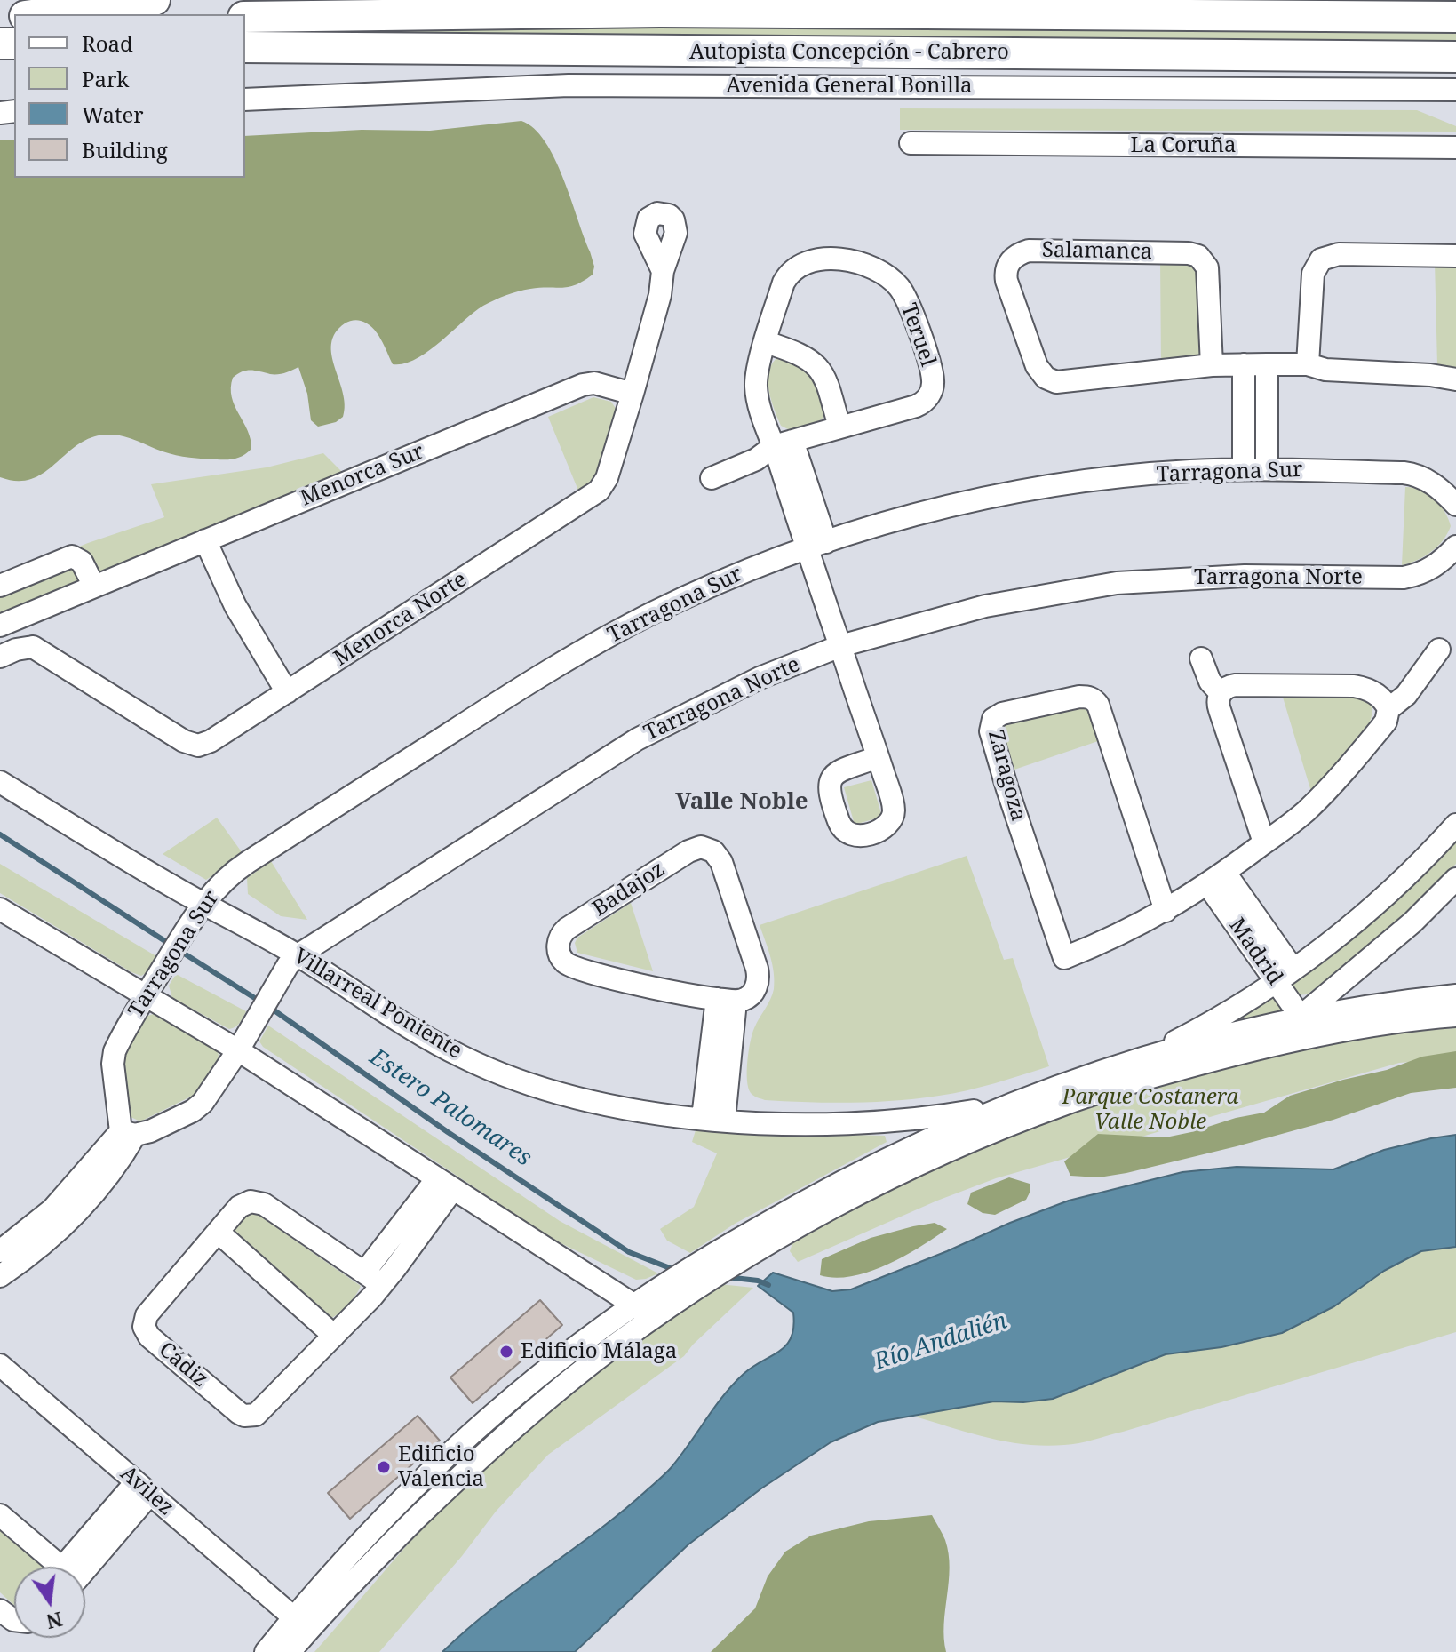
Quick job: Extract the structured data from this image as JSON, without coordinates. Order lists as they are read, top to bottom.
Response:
{
  "streets": {
    "highway": ["Autopista Concepción - Cabrero"],
    "street": [
      "Avenida General Bonilla",
      "La Coruña",
      "Salamanca",
      "Teruel",
      "Tarragona Sur",
      "Menorca Sur",
      "Tarragona Norte",
      "Menorca Norte",
      "Zaragoza",
      "Badajoz",
      "Madrid",
      "Villarreal Poniente",
      "Cádiz",
      "Avilez"
    ]
  },
  "crossings": [
    ["Teruel", "Tarragona Sur"],
    ["Teruel", "Tarragona Norte"],
    ["Tarragona Sur", "Tarragona Norte"],
    ["Tarragona Sur", "Villarreal Poniente"],
    ["Menorca Sur", "Menorca Norte"],
    ["Tarragona Norte", "Villarreal Poniente"],
    ["Zaragoza", "Madrid"]
  ],
  "districts": ["Valle Noble"],
  "water": ["Estero Palomares", "Río Andalién"],
  "parks": ["Parque Costanera Valle Noble"],
  "places": ["Edificio Málaga", "Edificio Valencia"],
  "legend": [
    "Road",
    "Park",
    "Water",
    "Building"
  ],
  "north": "bottom"
}
